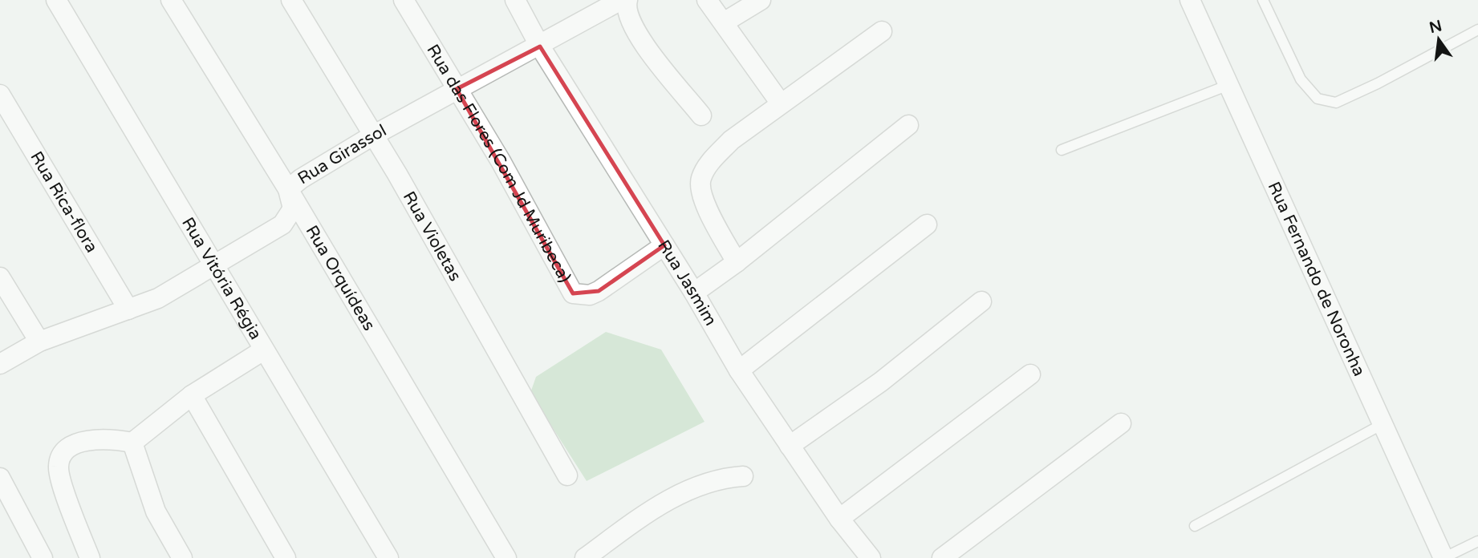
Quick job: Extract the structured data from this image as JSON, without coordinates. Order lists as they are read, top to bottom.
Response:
{
  "streets": {
    "street": [
      "Rua Girassol",
      "Rua das Flores (Com Jd Muribeca)",
      "Rua Rica-flora",
      "Rua Violetas",
      "Rua Orquídeas",
      "Rua Vitória Régia",
      "Rua Fernando de Noronha",
      "Rua Jasmim"
    ]
  },
  "crossings": [
    ["Rua Girassol", "Rua das Flores (Com Jd Muribeca)"],
    ["Rua Girassol", "Rua Rica-flora"],
    ["Rua Girassol", "Rua Violetas"],
    ["Rua Girassol", "Rua Orquídeas"],
    ["Rua Girassol", "Rua Vitória Régia"],
    ["Rua Girassol", "Rua Jasmim"],
    ["Rua das Flores (Com Jd Muribeca)", "Rua Jasmim"]
  ],
  "north": "top"
}
